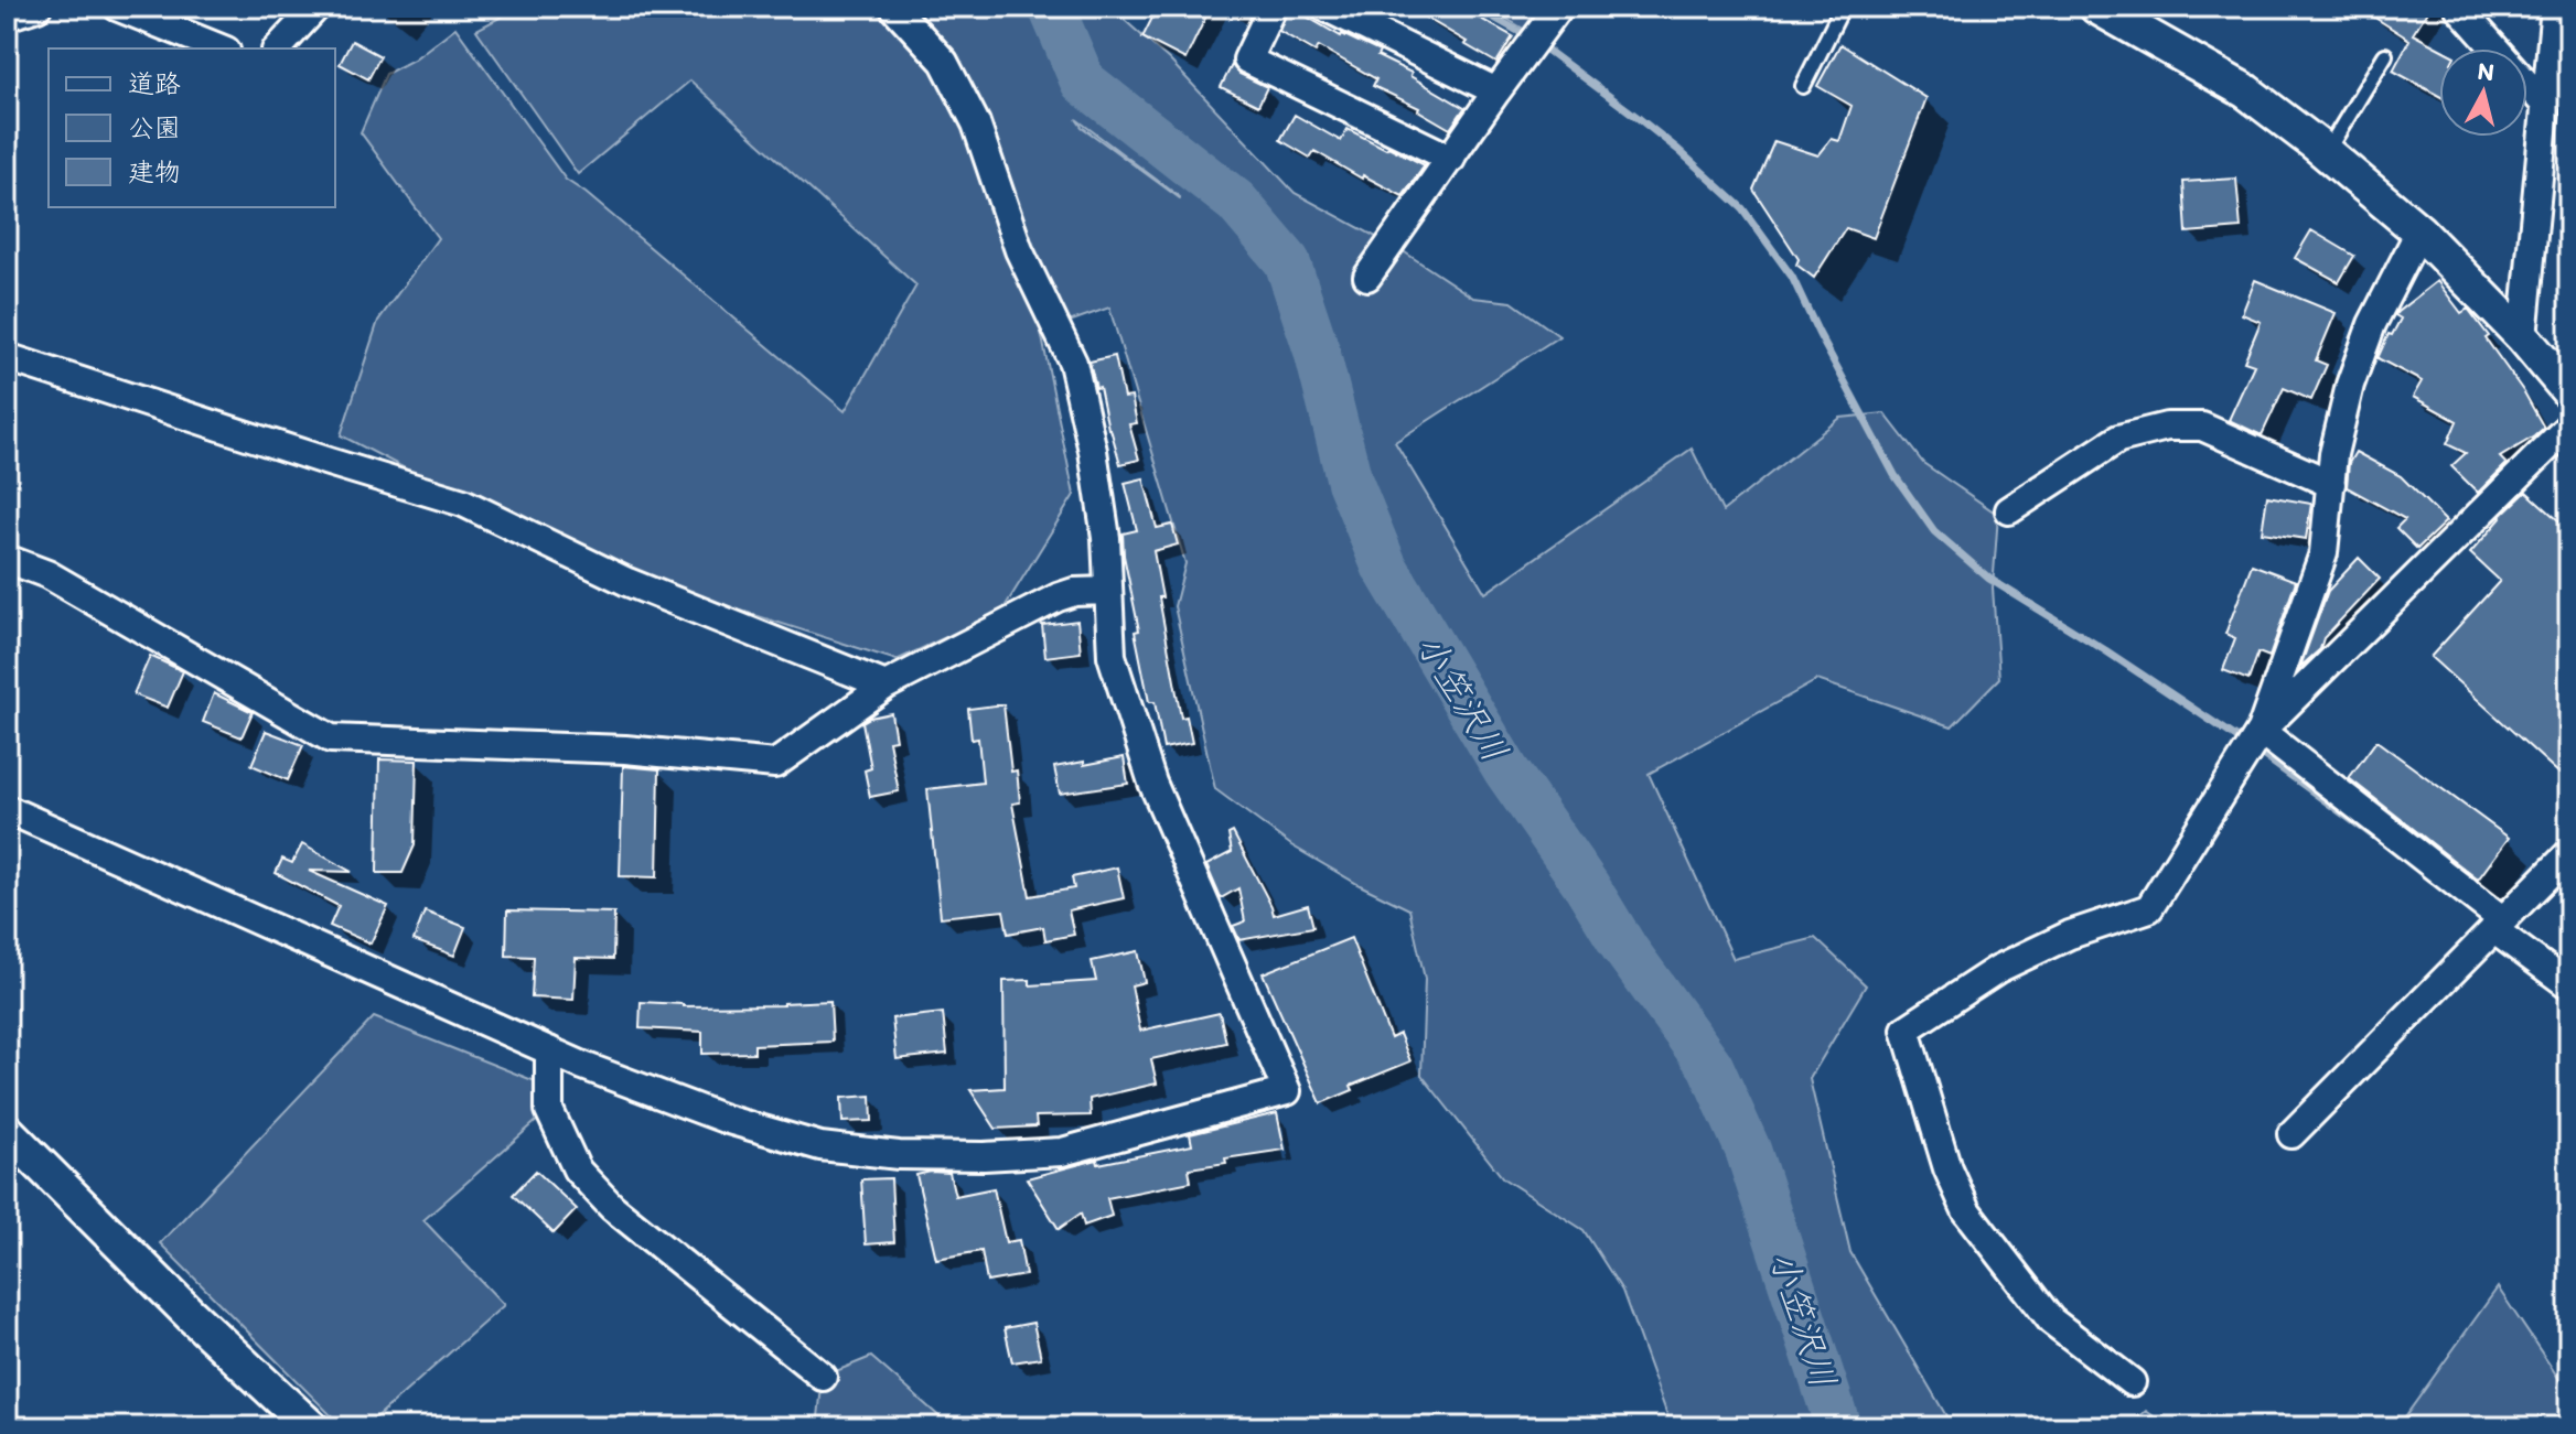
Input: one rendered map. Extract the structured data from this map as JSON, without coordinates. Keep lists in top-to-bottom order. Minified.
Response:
{"water":["小笠沢川"],"legend":["道路","公園","建物"],"north":"top"}
